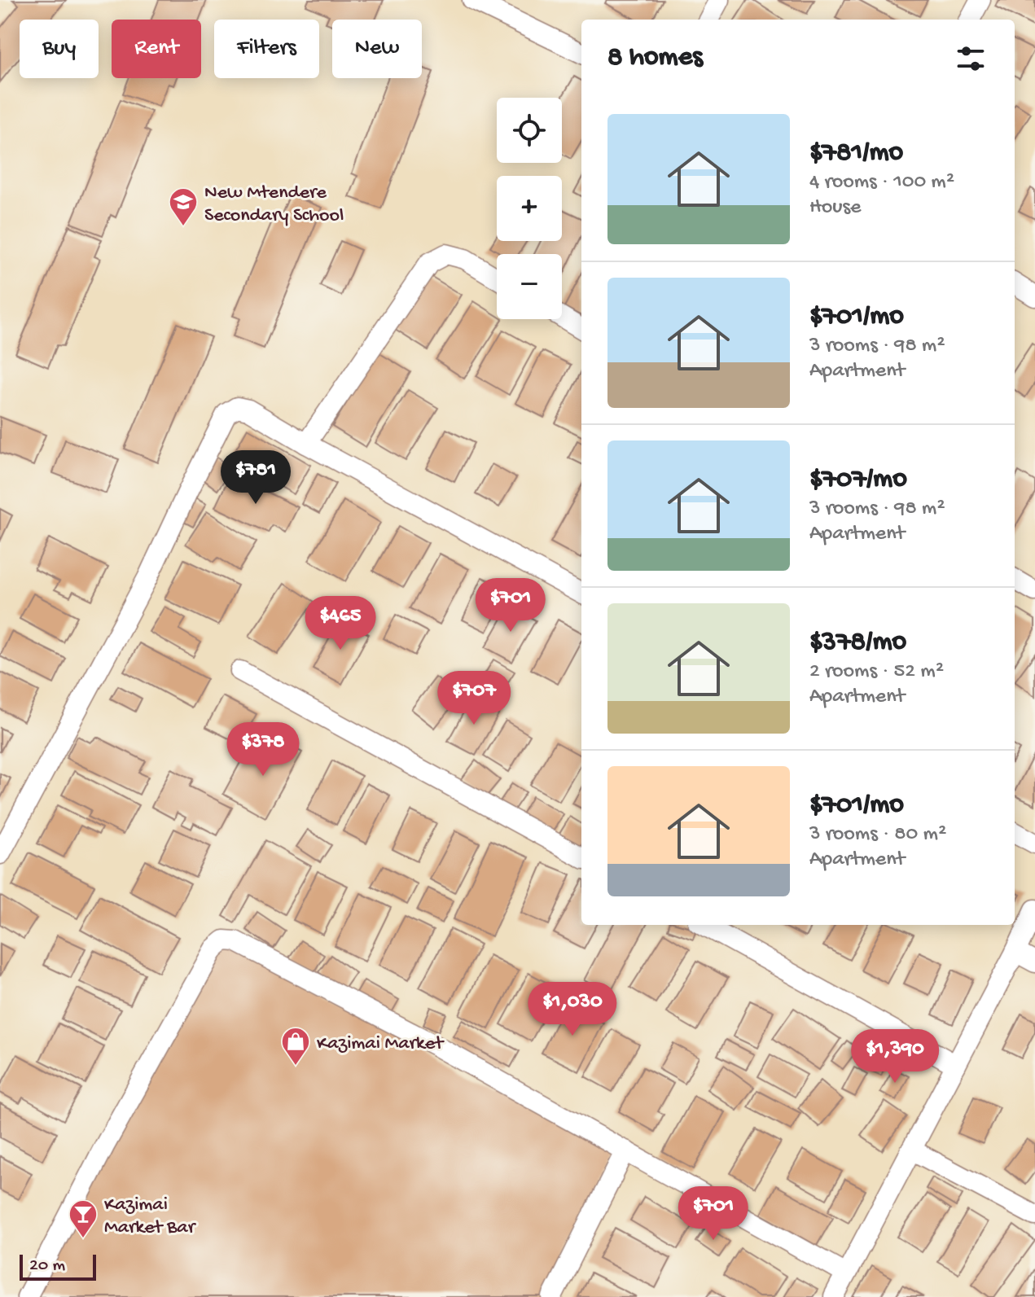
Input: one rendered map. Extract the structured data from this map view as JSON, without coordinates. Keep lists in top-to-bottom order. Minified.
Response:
{"places":{"school or university":["New Mtendere Secondary School"],"shop":["Kazimai Market"],"bar":["Kazimai Market Bar"]},"scale_bar":"20 m","page":{"chip":["Buy","Rent","Filters","New"],"heading":"8 homes","map_buttons":["+","−"],"list":[{"name":"$781/mo","note":"4 rooms · 100 m² · House"},{"name":"$701/mo","note":"3 rooms · 98 m² · Apartment"},{"name":"$707/mo","note":"3 rooms · 98 m² · Apartment"},{"name":"$378/mo","note":"2 rooms · 52 m² · Apartment"},{"name":"$701/mo","note":"3 rooms · 80 m² · Apartment"}],"price":["$781","$701","$465","$707","$378","$1,030","$1,390","$701"],"scale":"20 m"}}
